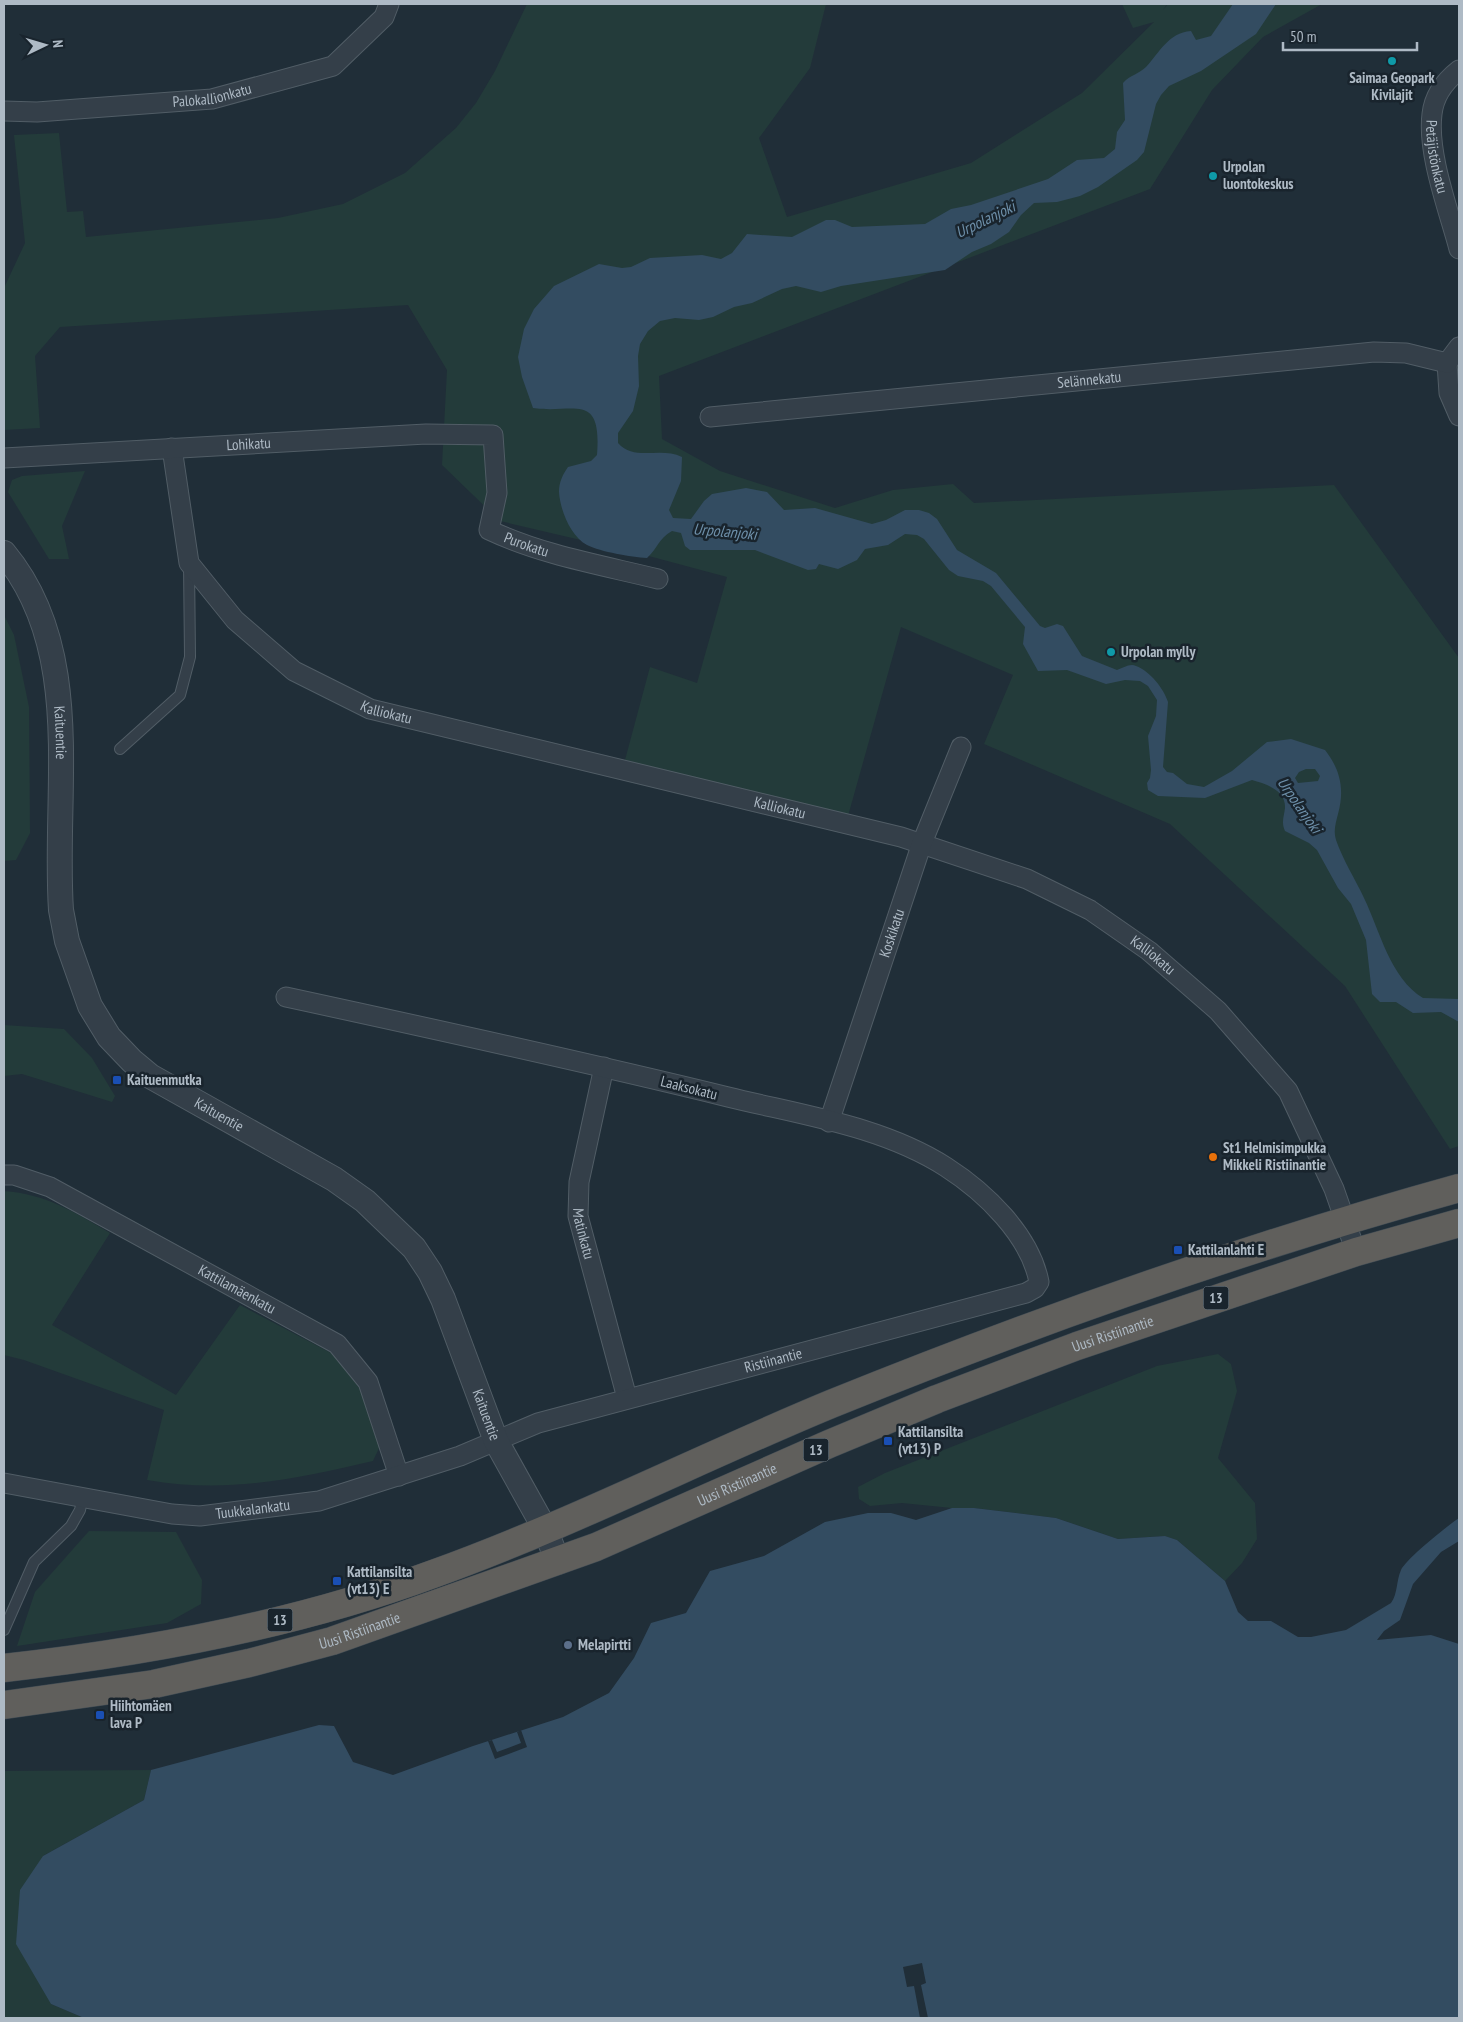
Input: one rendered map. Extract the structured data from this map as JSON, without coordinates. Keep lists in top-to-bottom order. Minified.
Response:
{"streets":{"highway":["13","Uusi Ristiinantie"],"street":["Palokallionkatu","Petäjistönkatu","Selännekatu","Lohikatu","Purokatu","Kalliokatu","Kaituentie","Koskikatu","Laaksokatu","Matinkatu","Kattilamäenkatu","Ristiinantie","Tuukkalankatu"]},"crossings":[["Lohikatu","Purokatu"],["Kalliokatu","Koskikatu"],["Kalliokatu","Uusi Ristiinantie"],["Kaituentie","Uusi Ristiinantie"],["Kaituentie","Ristiinantie"],["Kaituentie","Tuukkalankatu"],["Koskikatu","Laaksokatu"],["Laaksokatu","Matinkatu"],["Laaksokatu","Ristiinantie"],["Matinkatu","Ristiinantie"],["Kattilamäenkatu","Tuukkalankatu"],["Ristiinantie","Tuukkalankatu"]],"water":["Urpolanjoki"],"places":{"other":["Saimaa Geopark Kivilajit","Urpolan luontokeskus","Urpolan mylly","St1 Helmisimpukka Mikkeli Ristiinantie","Melapirtti"],"transit":["Kaituenmutka","Kattilanlahti E","Kattilansilta (vt13) P","Kattilansilta (vt13) E","Hiihtomäen lava P"]},"scale_bar":"50 m","north":"right"}
